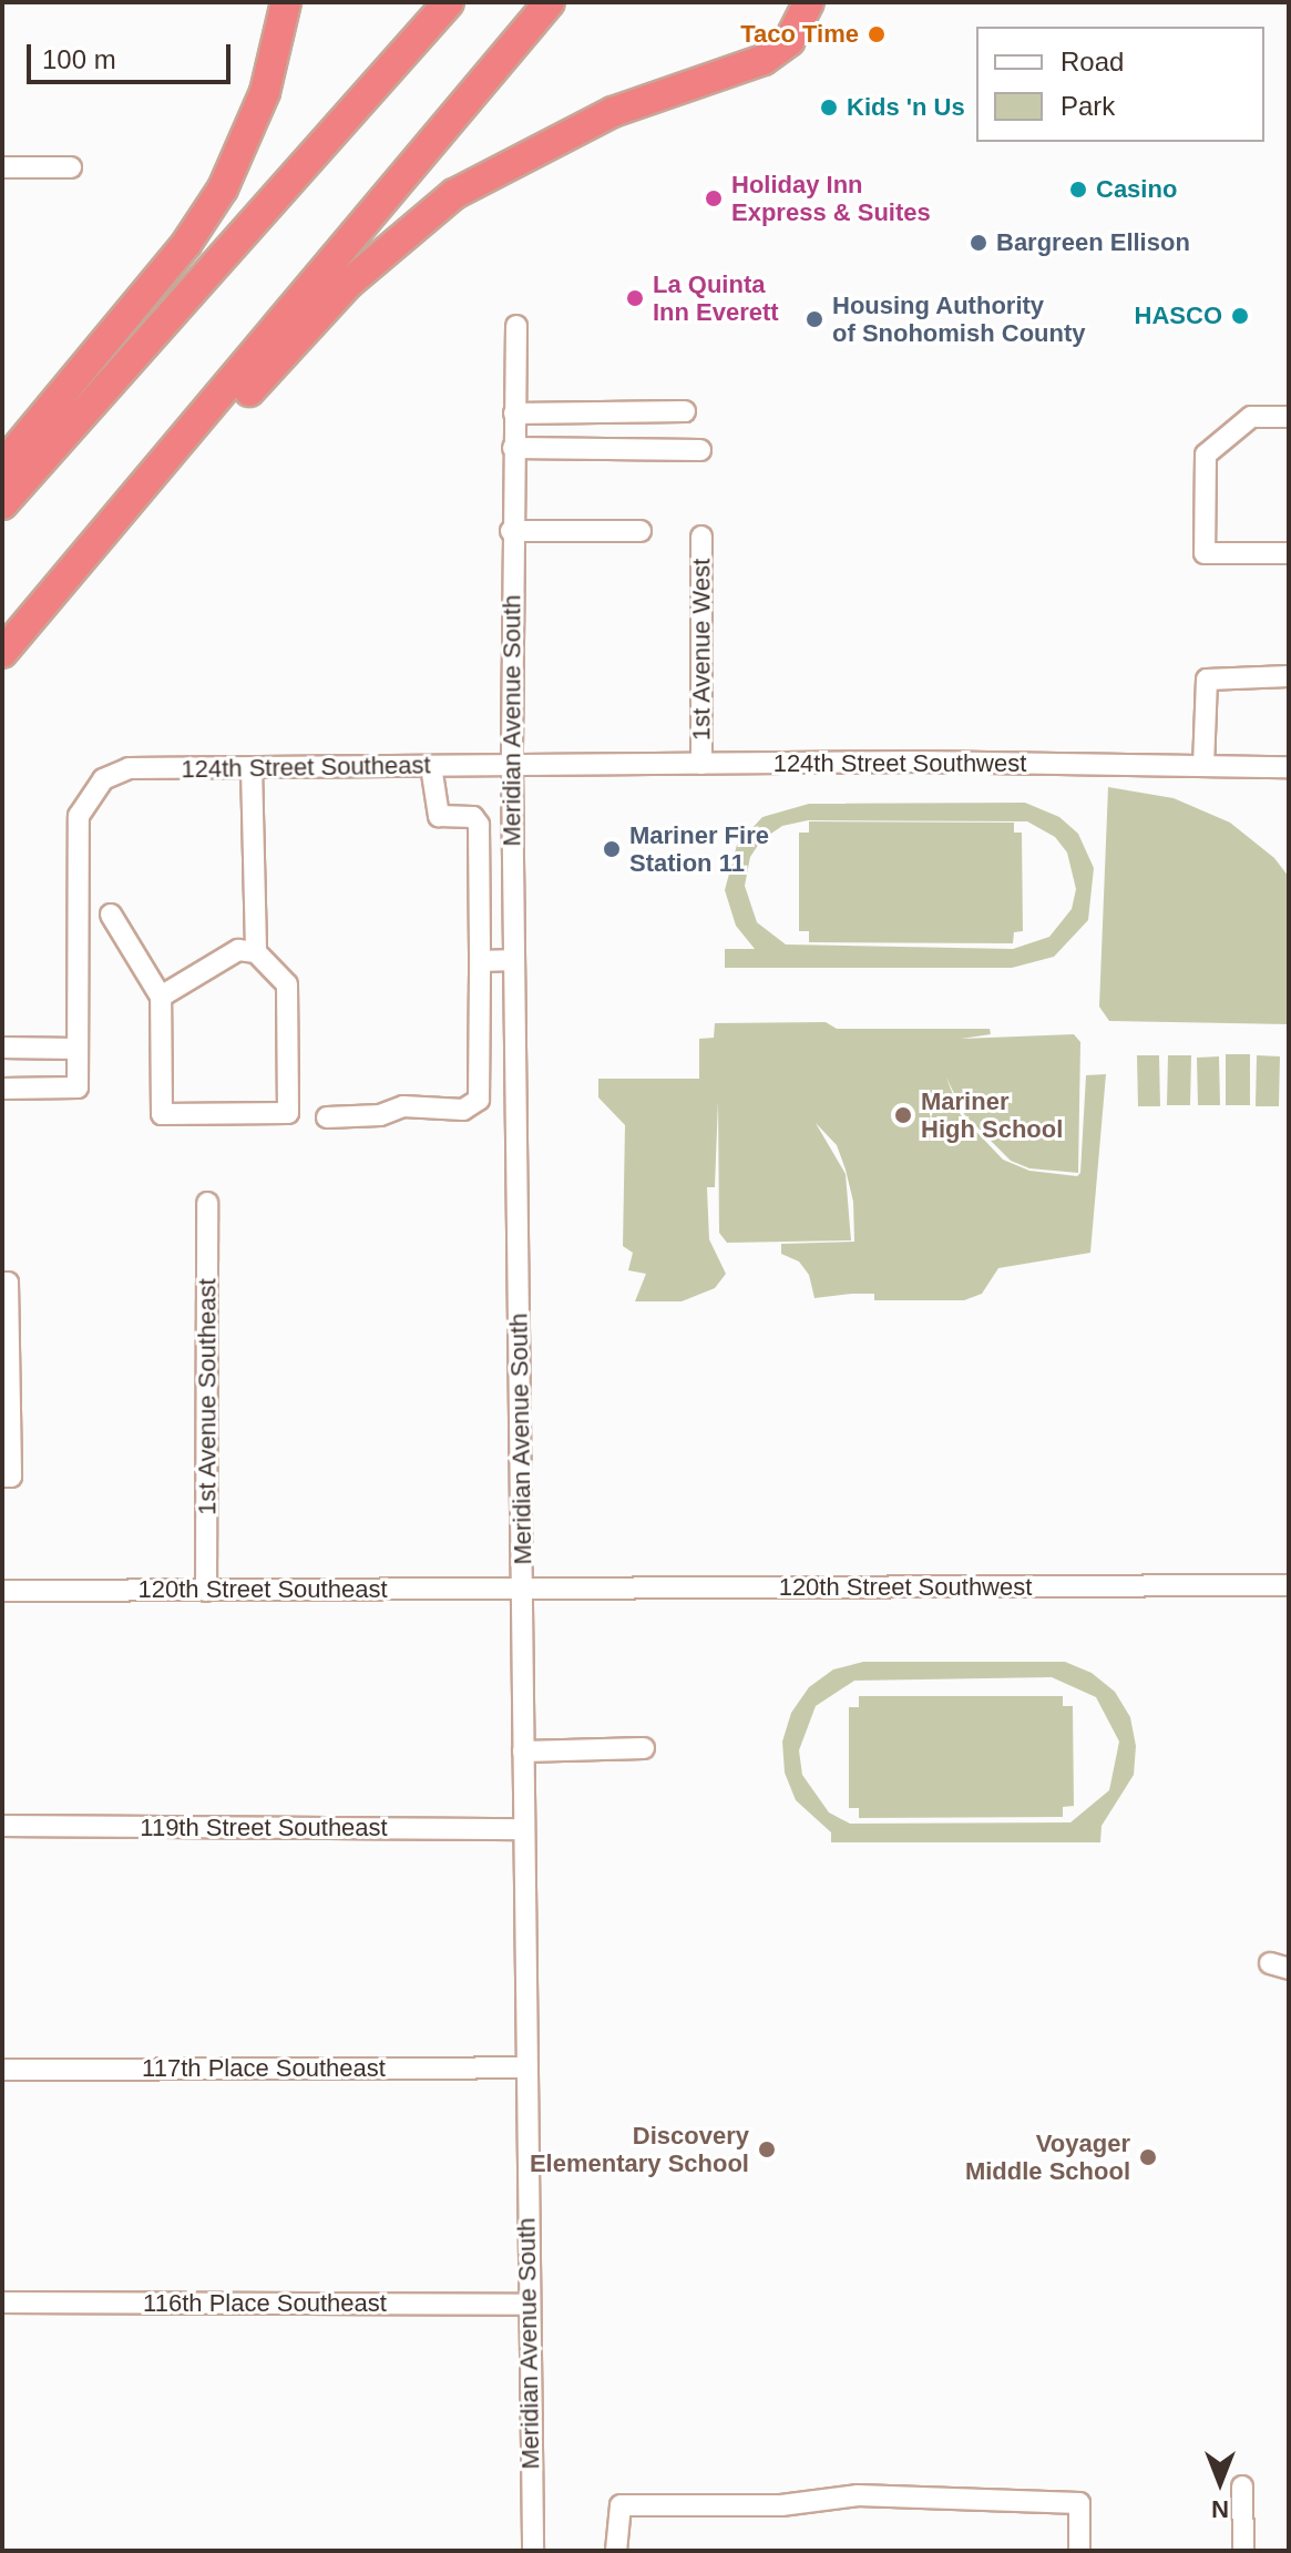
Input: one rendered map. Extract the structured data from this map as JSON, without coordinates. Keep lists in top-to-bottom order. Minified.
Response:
{"streets":{"street":["1st Avenue West","Meridian Avenue South","124th Street Southwest","124th Street Southeast","1st Avenue Southeast","120th Street Southwest","120th Street Southeast","119th Street Southeast","117th Place Southeast","116th Place Southeast"]},"crossings":[["1st Avenue West","124th Street Southwest"],["Meridian Avenue South","124th Street Southwest"],["Meridian Avenue South","124th Street Southeast"],["Meridian Avenue South","120th Street Southwest"],["Meridian Avenue South","120th Street Southeast"],["Meridian Avenue South","119th Street Southeast"],["Meridian Avenue South","117th Place Southeast"],["Meridian Avenue South","116th Place Southeast"],["124th Street Southwest","124th Street Southeast"],["1st Avenue Southeast","120th Street Southeast"],["120th Street Southwest","120th Street Southeast"]],"places":["Taco Time","Kids 'n Us","Casino","Holiday Inn Express & Suites","Bargreen Ellison","La Quinta Inn Everett","HASCO","Housing Authority of Snohomish County","Mariner Fire Station 11","Mariner High School","Discovery Elementary School","Voyager Middle School"],"legend":["Road","Park"],"scale_bar":"100 m","north":"bottom"}
